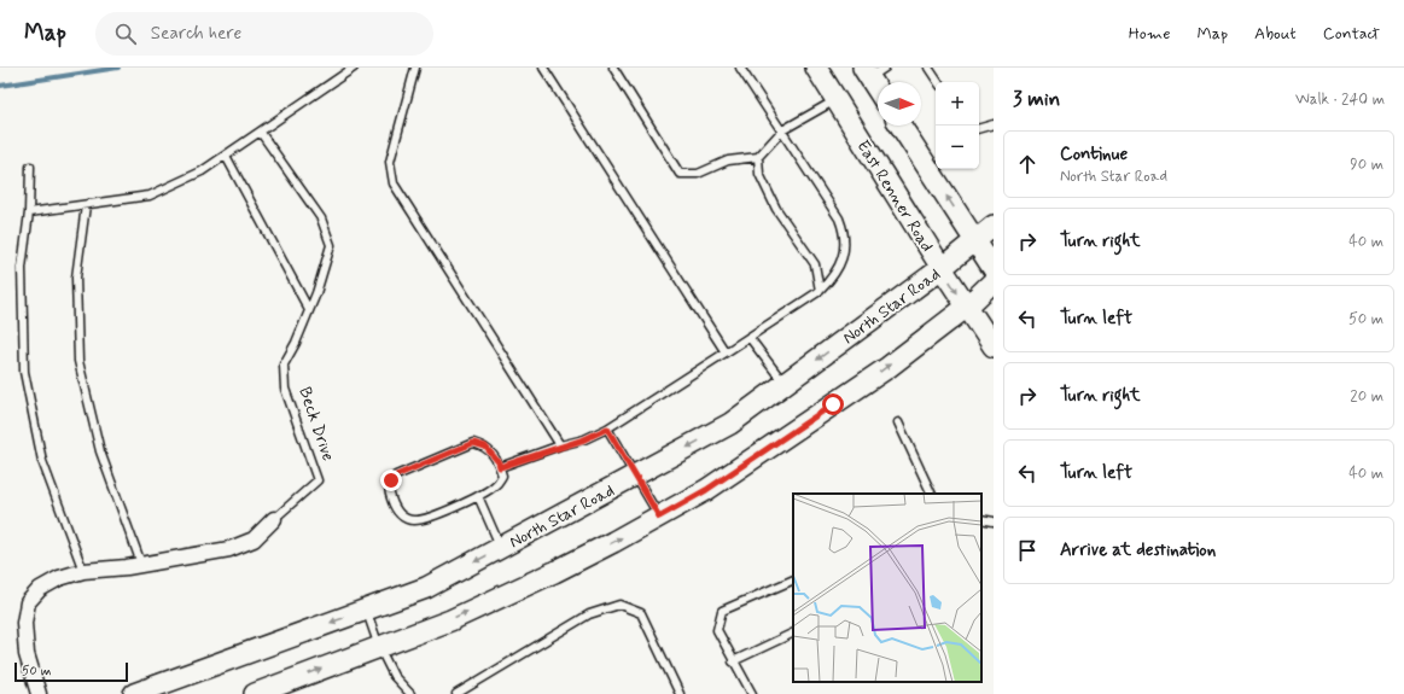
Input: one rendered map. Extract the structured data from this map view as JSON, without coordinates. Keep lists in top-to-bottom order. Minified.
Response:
{"streets":{"main road":["East Renner Road","North Star Road"],"street":["Beck Drive"]},"crossings":[["East Renner Road","North Star Road"]],"scale_bar":"50 m","north":"right","page":{"header":"Map","search":"Search here","nav":["Home","Map","About","Contact"],"heading":["3 min","Walk · 240 m"],"map_buttons":["+","−"],"list":[["Continue","North Star Road","90 m"],["Turn right","40 m"],["Turn left","50 m"],["Turn right","20 m"],["Turn left","40 m"],"Arrive at destination"],"scale":"50 m"}}
